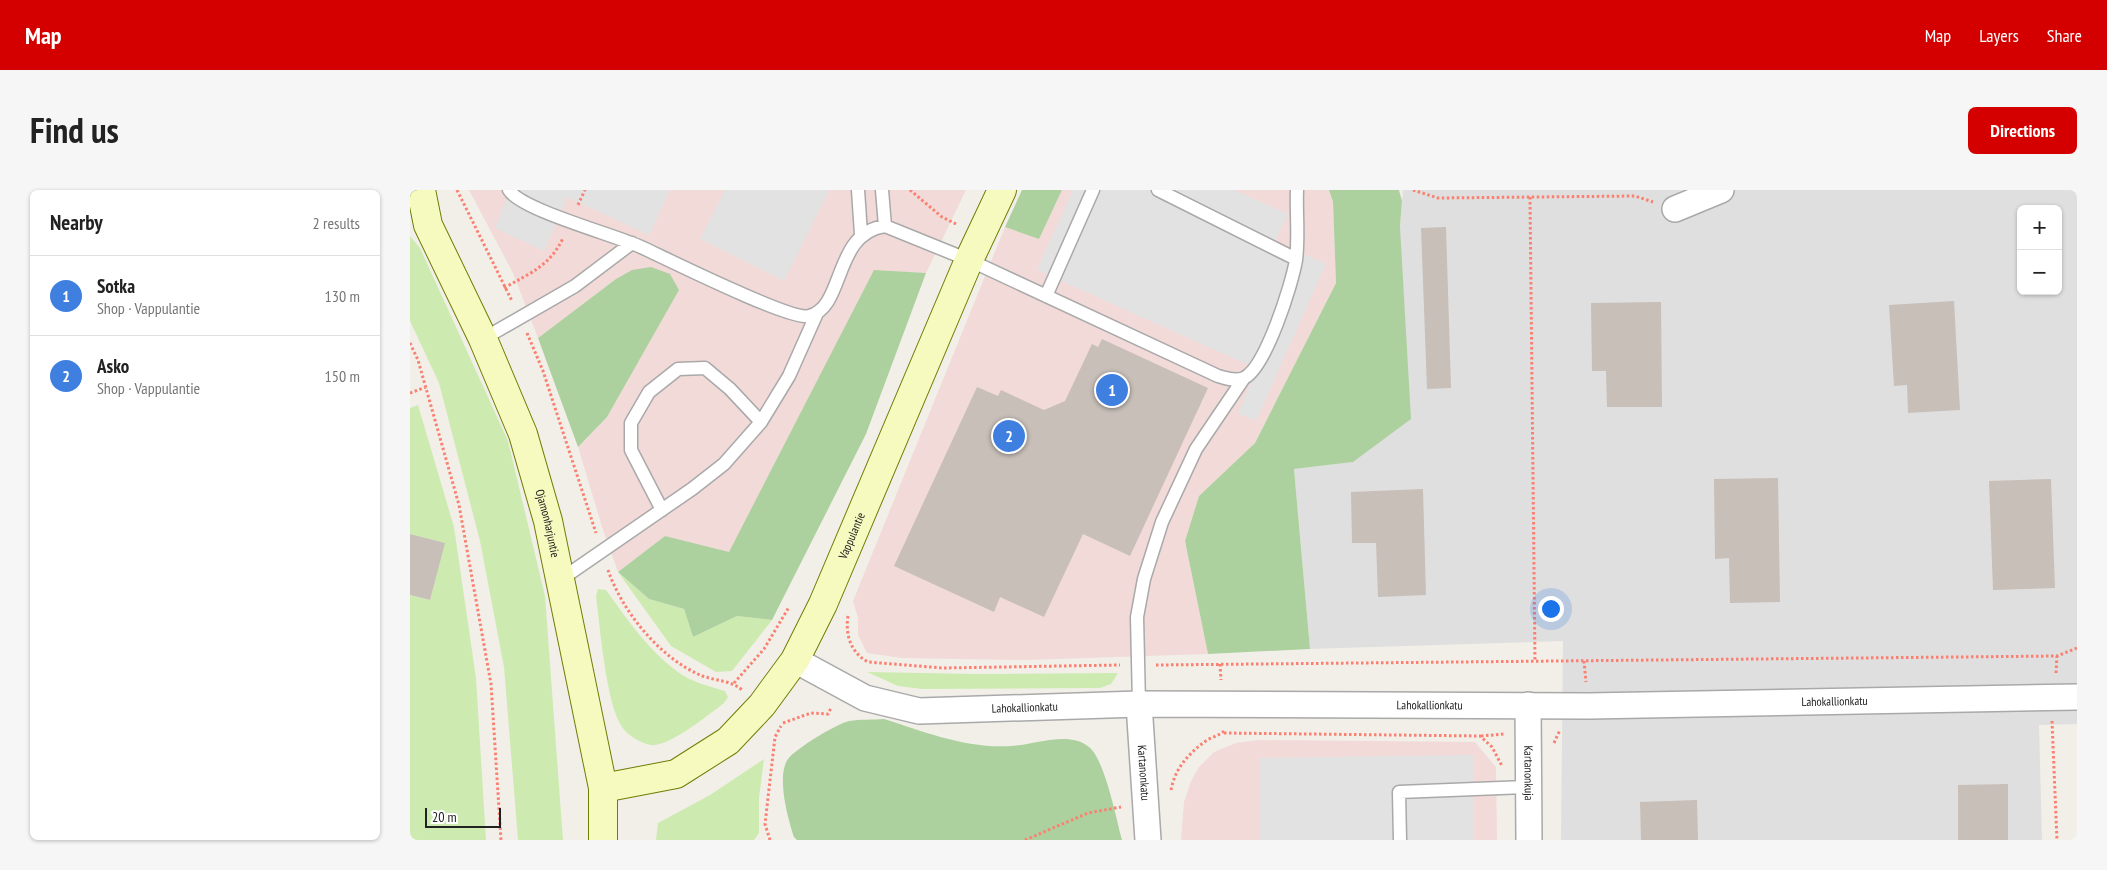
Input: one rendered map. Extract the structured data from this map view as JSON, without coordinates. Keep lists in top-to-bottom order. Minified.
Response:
{"streets":{"street":["Ojamonharjuntie","Vappulantie","Lahokallionkatu","Kartanonkatu","Kartanonkuja"]},"crossings":[["Ojamonharjuntie","Vappulantie"],["Vappulantie","Lahokallionkatu"],["Lahokallionkatu","Kartanonkatu"],["Lahokallionkatu","Kartanonkuja"]],"scale_bar":"20 m","page":{"header":"Map","nav":["Map","Layers","Share"],"title":"Find us","buttons":"Directions","heading":["Nearby","2 results"],"map_buttons":["+","−"],"list":[{"mark":"1","name":"Sotka","note":"Shop · Vappulantie","value":"130 m"},{"mark":"2","name":"Asko","note":"Shop · Vappulantie","value":"150 m"}],"pins":["1","2"],"scale":"20 m"}}
